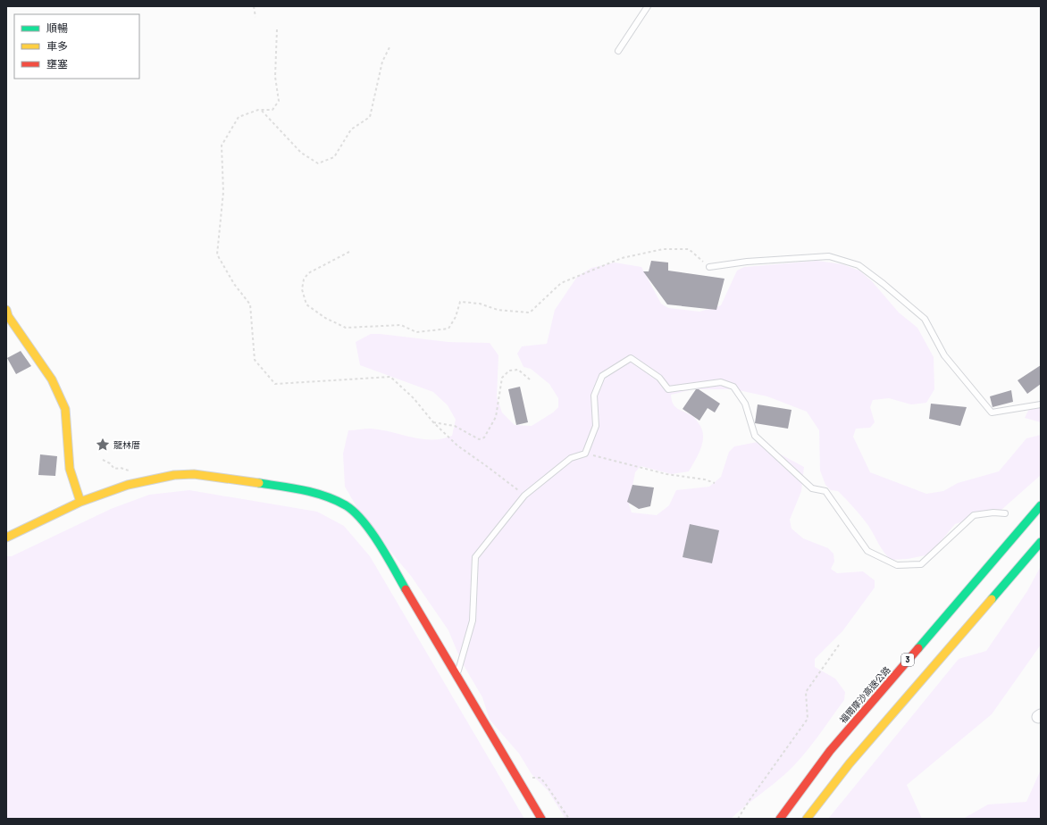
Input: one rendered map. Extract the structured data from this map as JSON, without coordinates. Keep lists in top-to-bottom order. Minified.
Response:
{"streets":{"main road":["3","福爾摩沙高速公路"]},"places":{"place":["龍林厝"]},"legend":["順暢","車多","壅塞"]}
